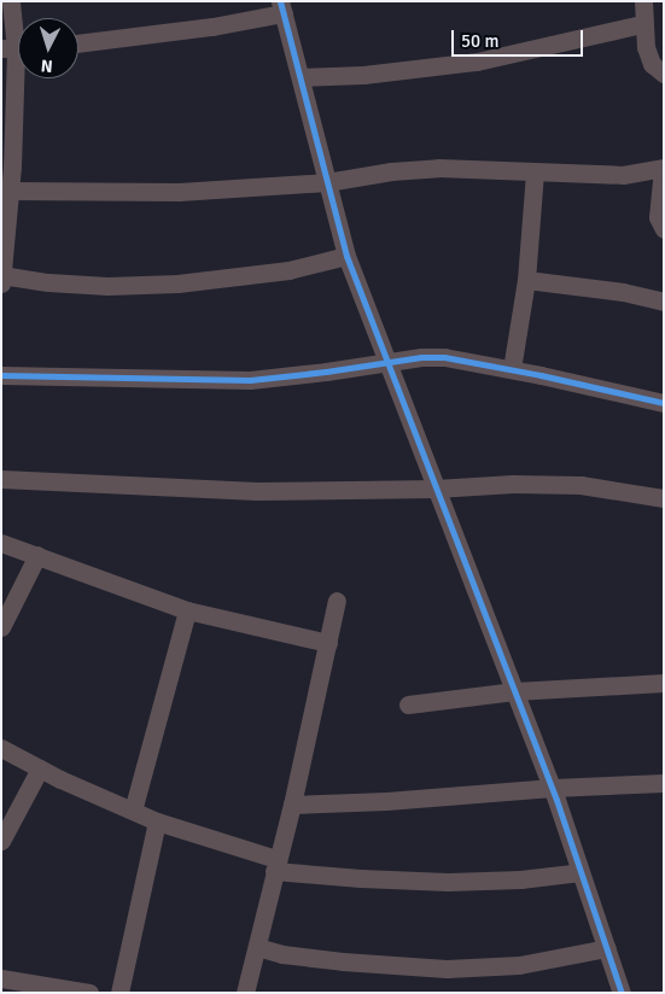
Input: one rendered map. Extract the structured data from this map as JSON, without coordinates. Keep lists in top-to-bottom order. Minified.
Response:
{"scale_bar":"50 m","north":"bottom"}
